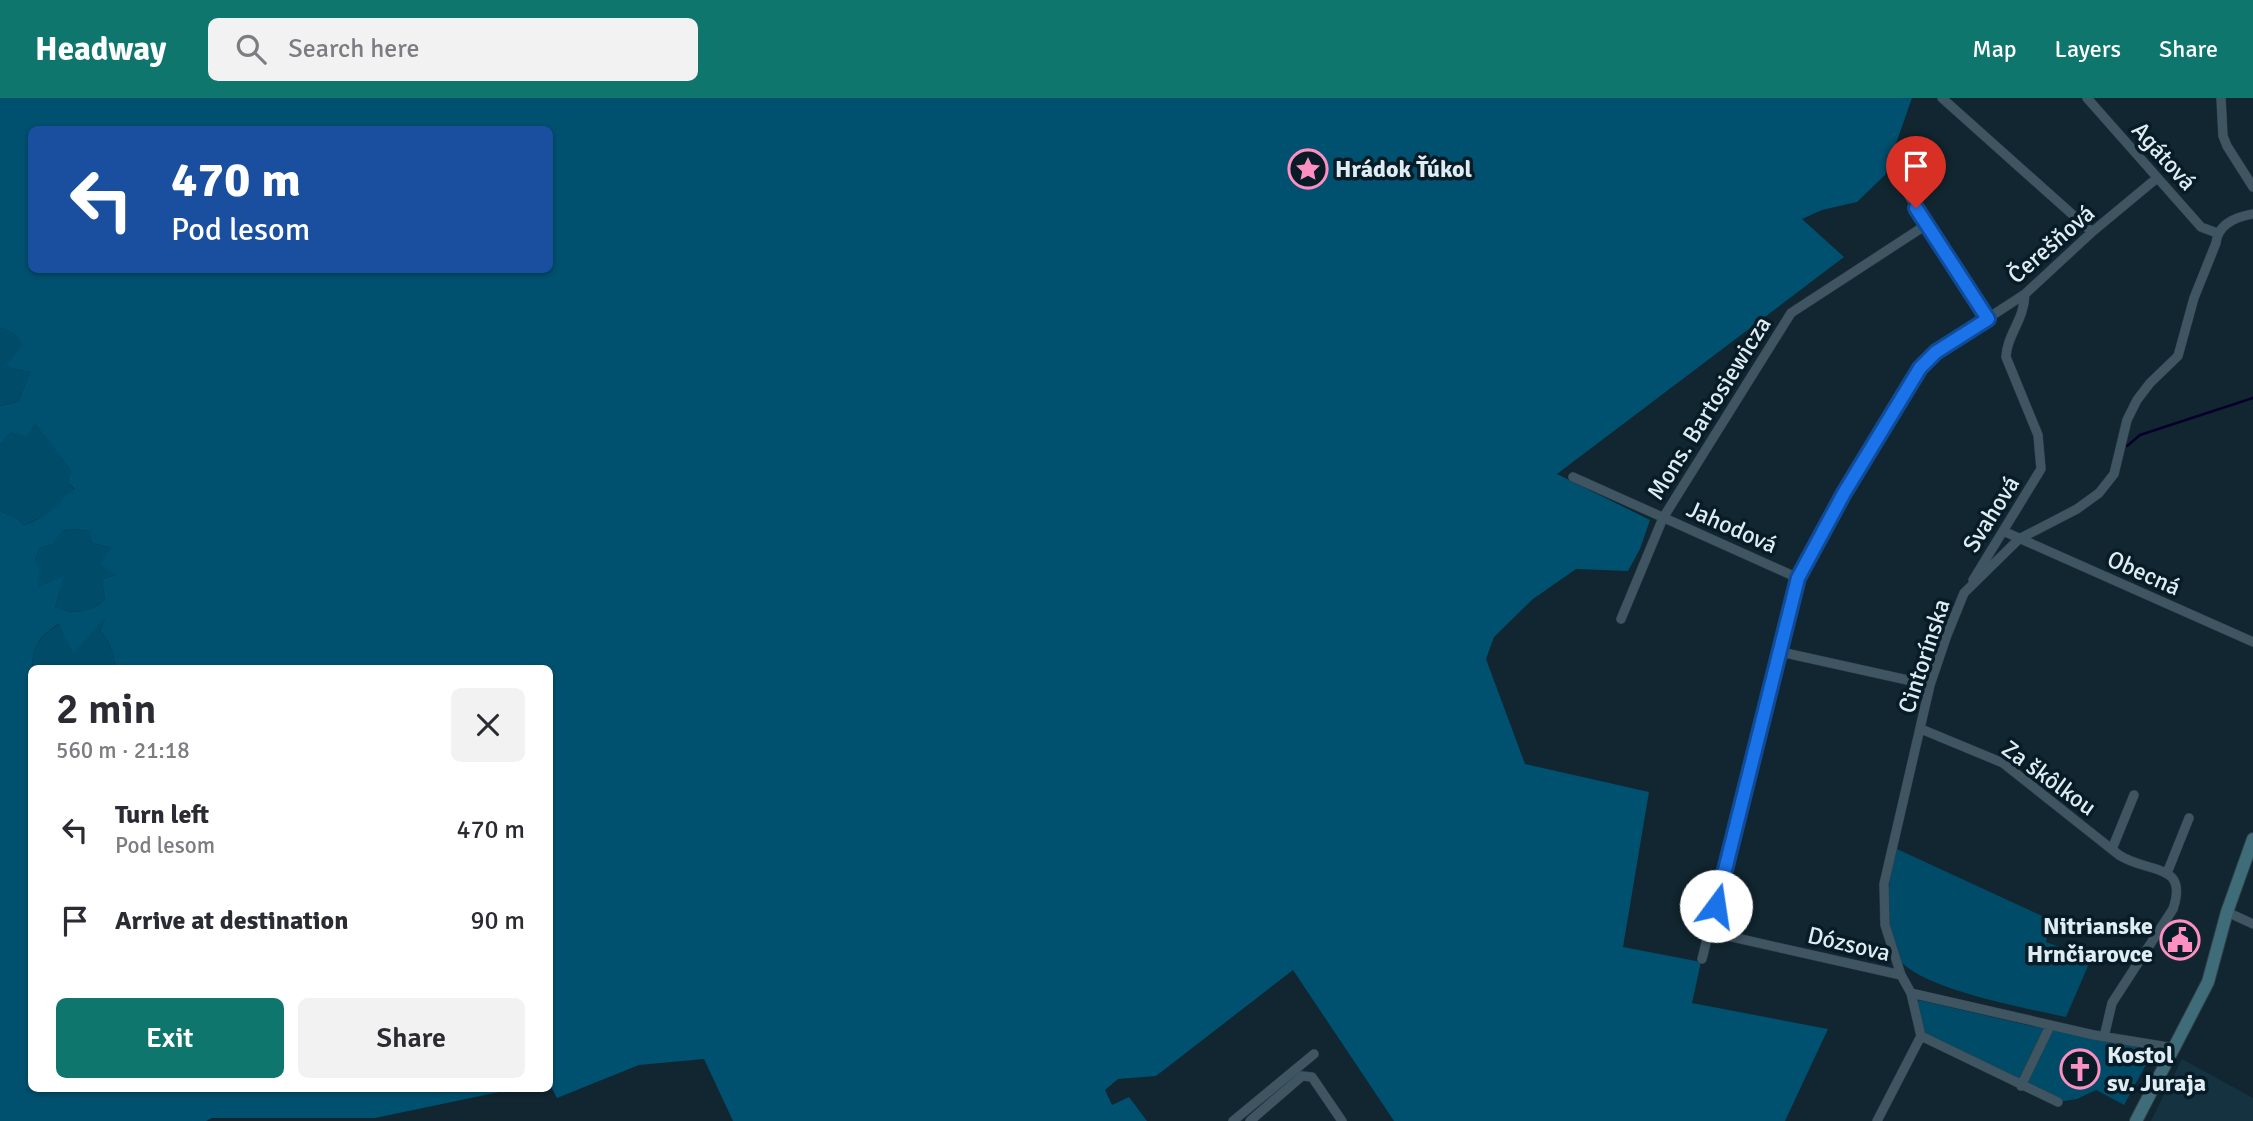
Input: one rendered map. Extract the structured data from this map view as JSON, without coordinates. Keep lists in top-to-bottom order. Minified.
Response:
{"streets":{"street":["Agátová","Čerešňová","Mons. Bartosiewicza","Svahová","Jahodová","Obecná","Cintorínska","Za škôlkou","Dózsova"]},"crossings":[["Agátová","Čerešňová"],["Agátová","Cintorínska"],["Čerešňová","Svahová"],["Čerešňová","Jahodová"],["Čerešňová","Dózsova"],["Mons. Bartosiewicza","Jahodová"],["Svahová","Obecná"],["Svahová","Cintorínska"],["Obecná","Cintorínska"],["Cintorínska","Za škôlkou"],["Cintorínska","Dózsova"]],"places":{"place":["Hrádok Ťúkol"],"public building":["Nitrianske Hrnčiarovce"],"church":["Kostol sv. Juraja"]},"page":{"header":"Headway","search":"Search here","nav":["Map","Layers","Share"],"turn":["470 m","Pod lesom"],"heading":["2 min","560 m · 21:18"],"list":[{"name":"Turn left","note":"Pod lesom","value":"470 m"},{"name":"Arrive at destination","value":"90 m"}],"buttons":["Exit","Share"]}}
